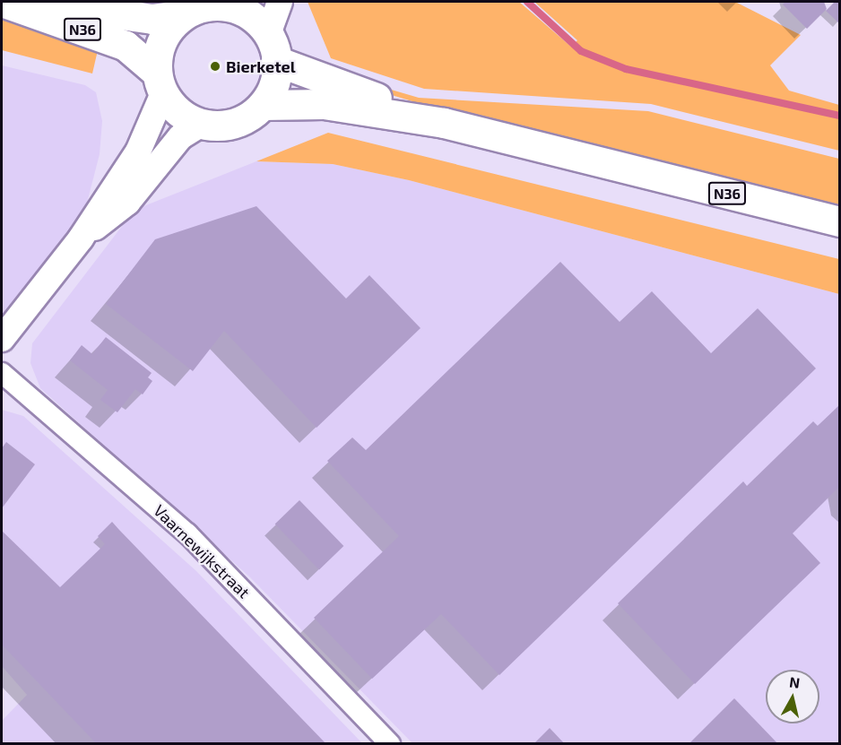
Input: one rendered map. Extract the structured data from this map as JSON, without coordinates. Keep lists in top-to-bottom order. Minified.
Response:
{"streets":{"main road":["N36"],"street":["Vaarnewijkstraat"]},"places":["Bierketel"],"north":"top"}
